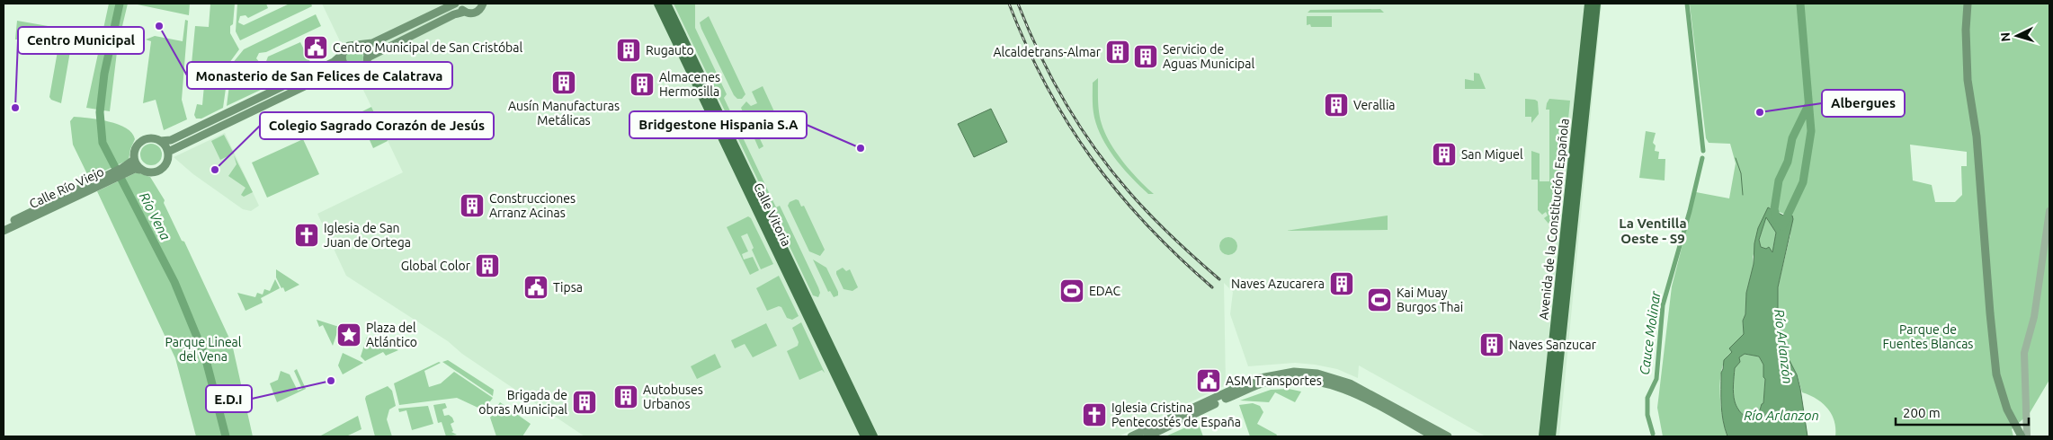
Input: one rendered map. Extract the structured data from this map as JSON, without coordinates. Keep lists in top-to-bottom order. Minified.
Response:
{"streets":{"highway":["Calle Vitoria","Avenida de la Constitución Española"],"main road":["Calle Río Viejo"]},"districts":["La Ventilla Oeste - S9"],"water":["Río Vena","Cauce Molinar","Río Arlanzón","Río Arlanzon"],"parks":["Parque de Fuentes Blancas","Parque Lineal del Vena"],"places":{"other":["Monasterio de San Felices de Calatrava","Centro Municipal","Albergues","Bridgestone Hispania S.A","Colegio Sagrado Corazón de Jesús","E.D.I"],"public building":["Centro Municipal de San Cristóbal","Tipsa","ASM Transportes"],"building":["Rugauto","Alcaldetrans-Almar","Servicio de Aguas Municipal","Ausín Manufacturas Metálicas","Almacenes Hermosilla","Verallia","San Miguel","Construcciones Arranz Acinas","Global Color","Naves Azucarera","Naves Sanzucar","Autobuses Urbanos","Brigada de obras Municipal"],"church":["Iglesia de San Juan de Ortega","Iglesia Cristina Pentecostés de España"],"sports":["EDAC","Kai Muay Burgos Thai"],"place":["Plaza del Atlántico"]},"scale_bar":"200 m","north":"left"}
